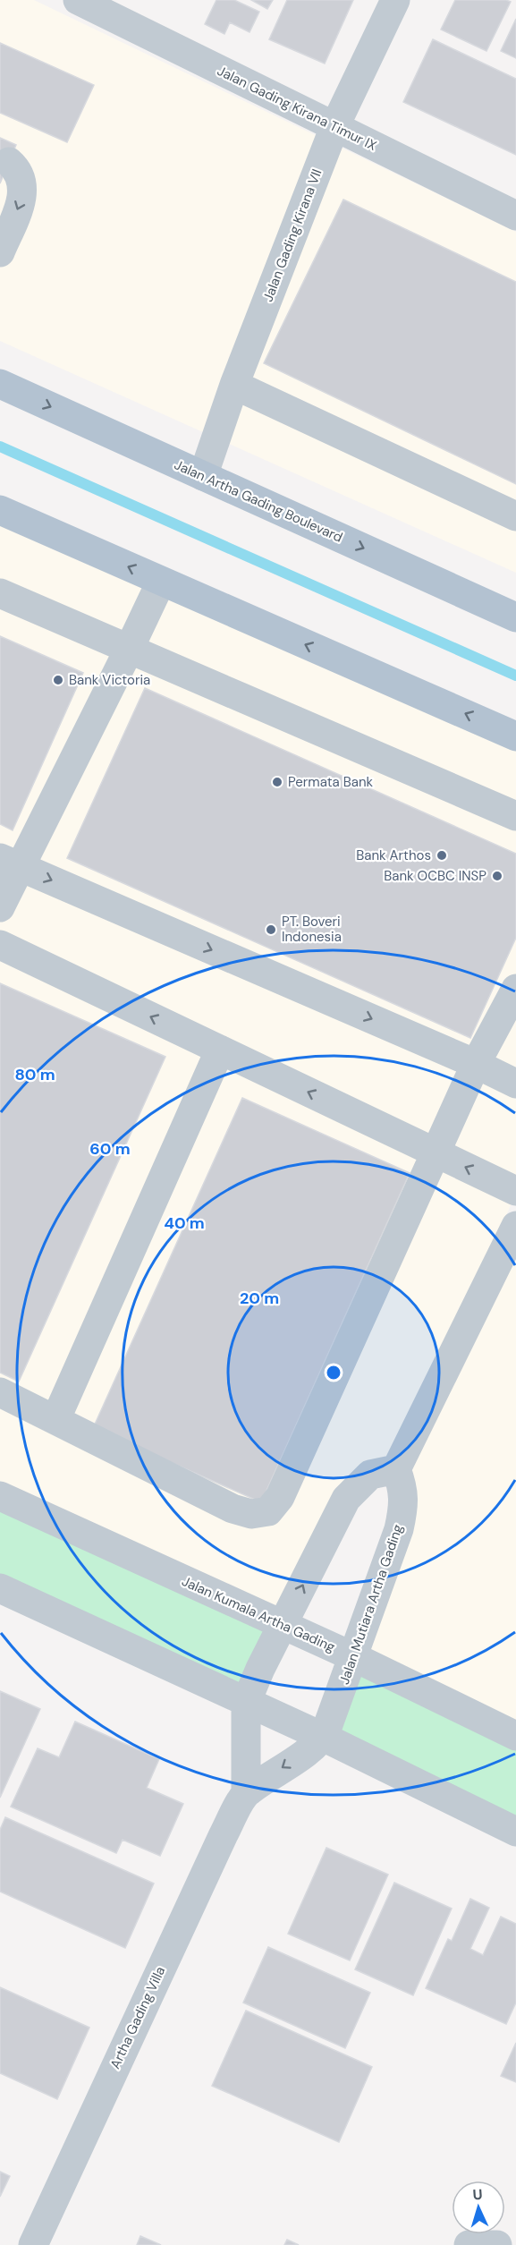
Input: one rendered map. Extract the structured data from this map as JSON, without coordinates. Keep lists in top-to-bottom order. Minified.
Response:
{"streets":{"main road":["Jalan Artha Gading Boulevard"],"street":["Jalan Gading Kirana Timur IX","Jalan Gading Kirana VII","Jalan Mutiara Artha Gading","Jalan Kumala Artha Gading","Artha Gading Villa"]},"crossings":[["Jalan Gading Kirana Timur IX","Jalan Gading Kirana VII"],["Jalan Gading Kirana VII","Jalan Artha Gading Boulevard"],["Jalan Mutiara Artha Gading","Jalan Kumala Artha Gading"],["Jalan Mutiara Artha Gading","Artha Gading Villa"]],"places":["Bank Victoria","Permata Bank","Bank Arthos","Bank OCBC INSP","PT. Boveri Indonesia"],"north":"top","rings":["80 m","60 m","40 m","20 m"]}
